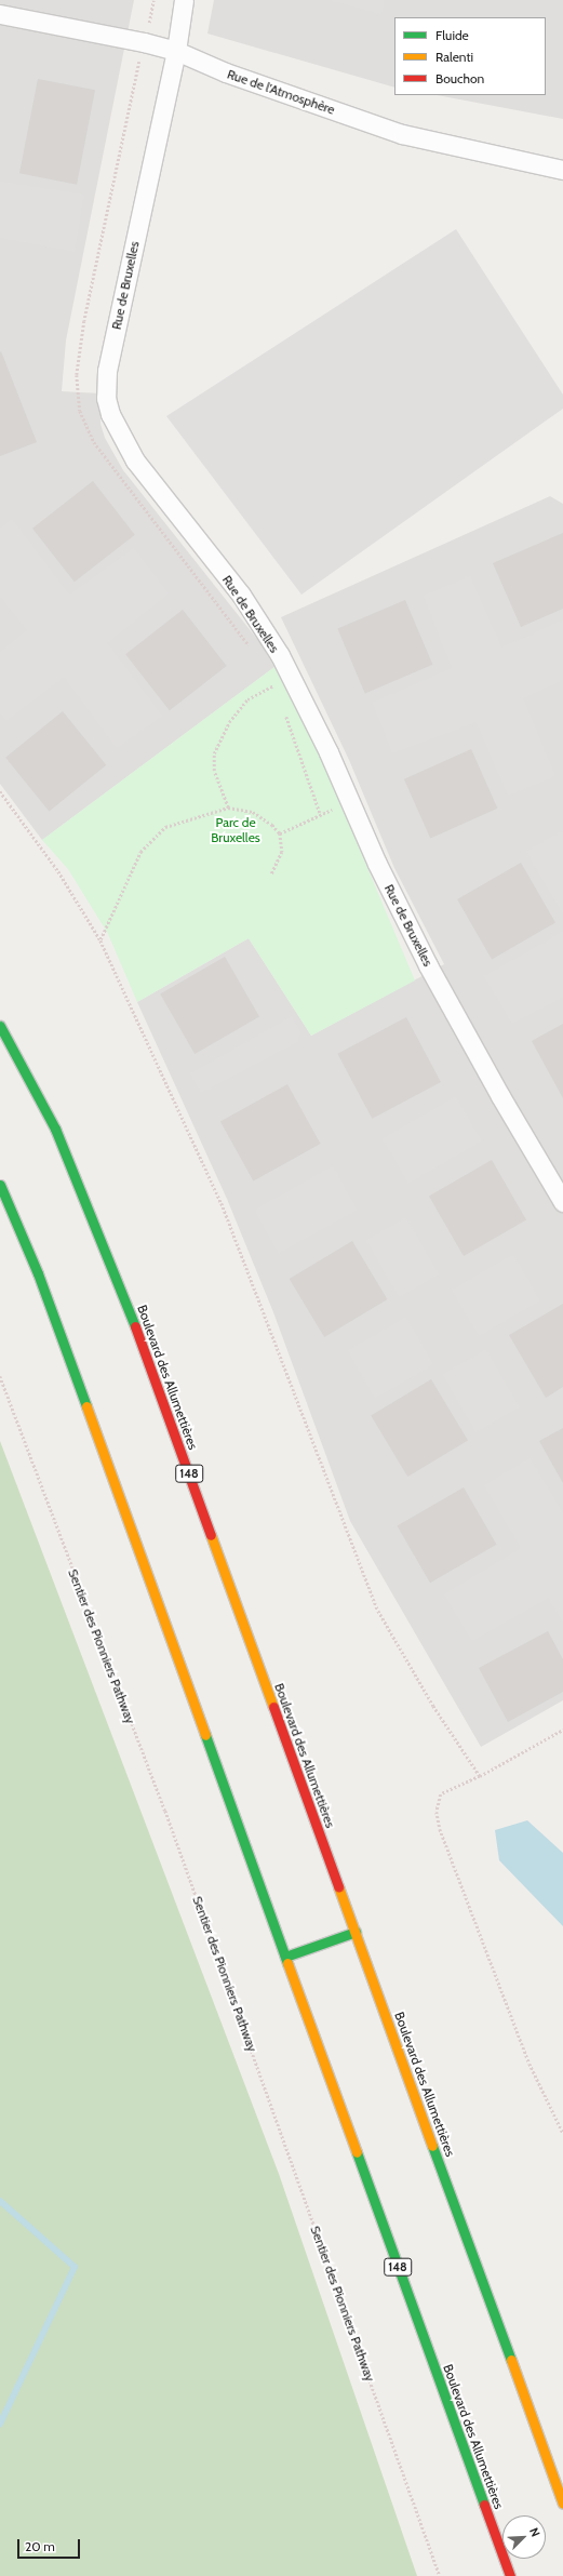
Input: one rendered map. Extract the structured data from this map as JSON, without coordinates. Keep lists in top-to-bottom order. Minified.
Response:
{"streets":{"highway":["Boulevard des Allumettières","148"],"street":["Rue de l'Atmosphère","Rue de Bruxelles"],"path":["Sentier des Pionniers Pathway"]},"crossings":[["Rue de l'Atmosphère","Rue de Bruxelles"]],"parks":["Parc de Bruxelles"],"legend":["Fluide","Ralenti","Bouchon"],"scale_bar":"20 m","north":"top right"}
